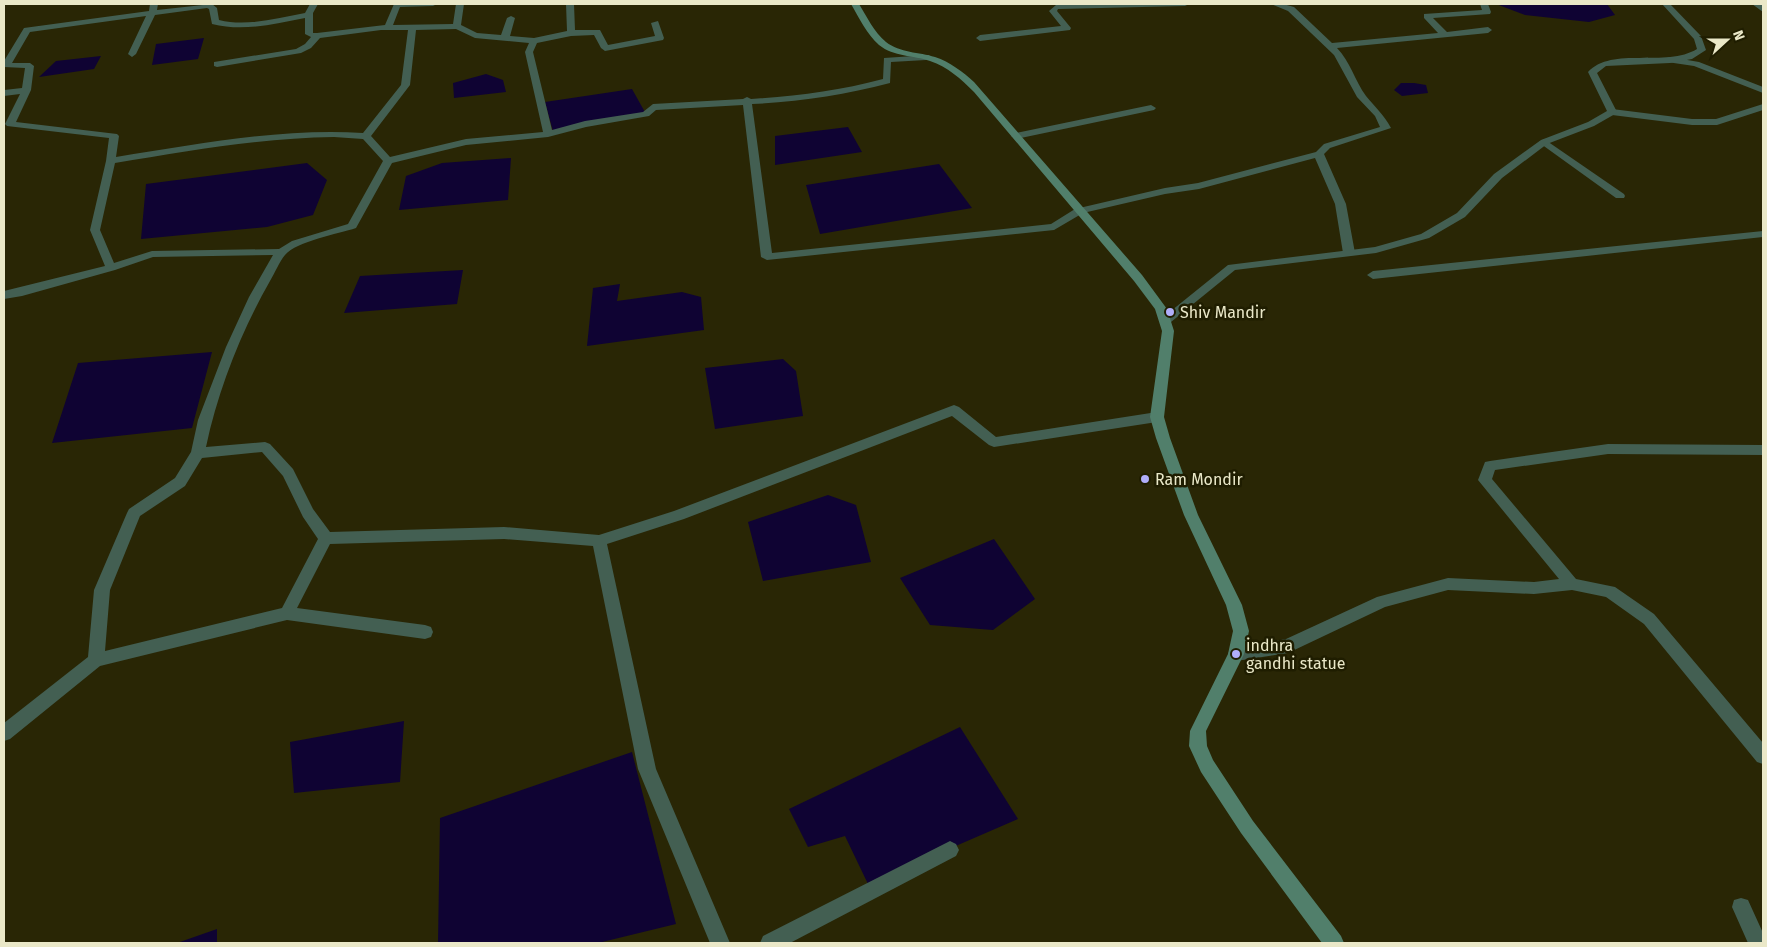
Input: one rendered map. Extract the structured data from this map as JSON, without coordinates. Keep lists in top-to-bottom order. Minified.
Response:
{"places":["Shiv Mandir","Ram Mondir","indhra gandhi statue"],"north":"right"}
